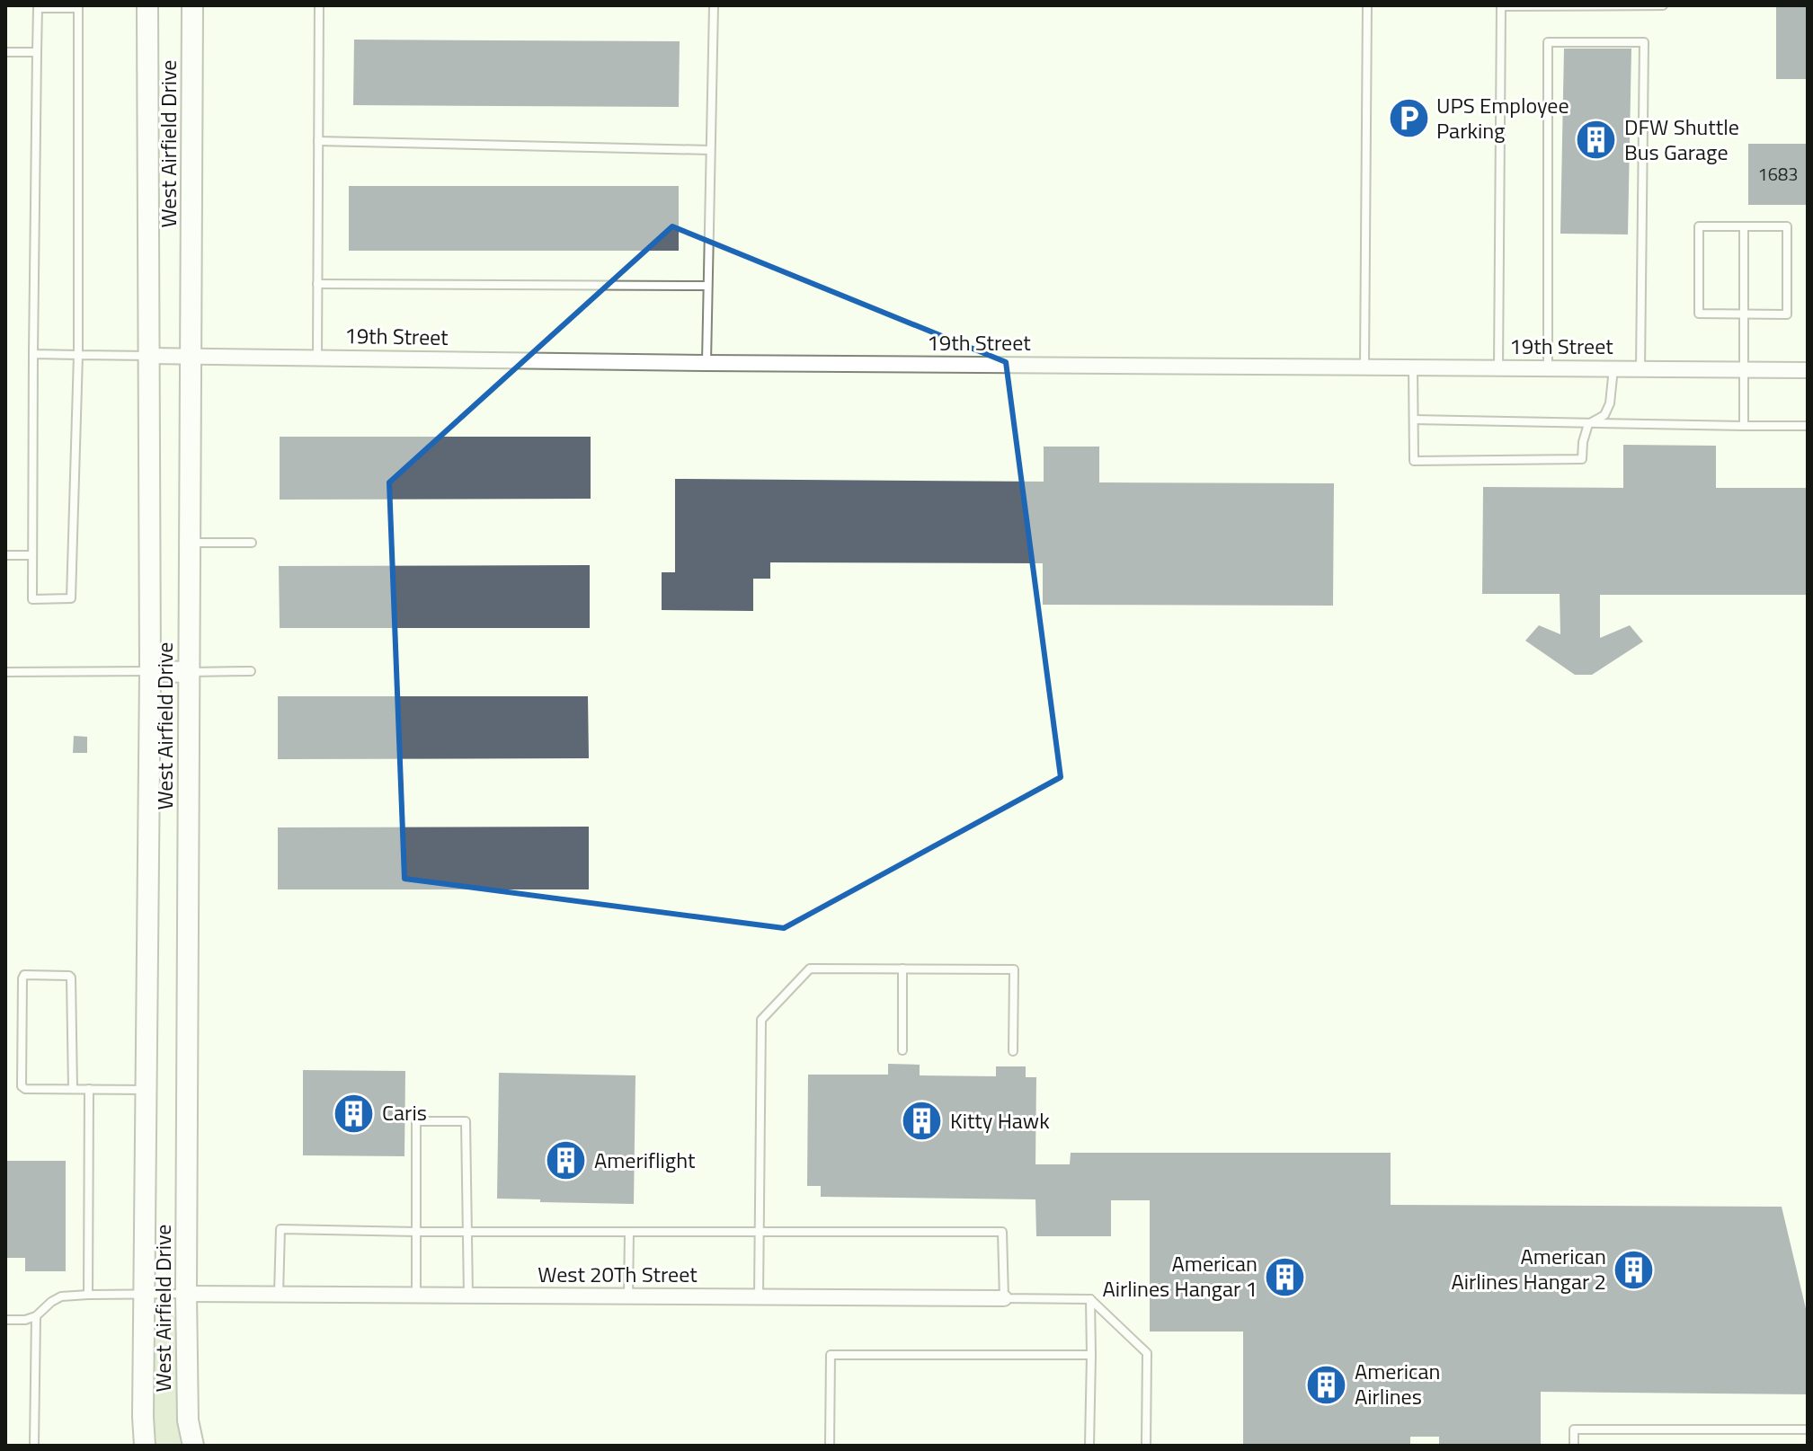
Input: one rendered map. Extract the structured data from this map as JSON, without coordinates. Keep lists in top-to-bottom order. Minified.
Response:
{"streets":{"street":["West Airfield Drive","19th Street","West 20Th Street"]},"crossings":[["West Airfield Drive","19th Street"],["West Airfield Drive","West 20Th Street"]],"places":{"parking":["UPS Employee Parking"],"building":["DFW Shuttle Bus Garage","Caris","Kitty Hawk","Ameriflight","American Airlines Hangar 2","American Airlines Hangar 1","American Airlines"]},"house_numbers":["1683"]}
